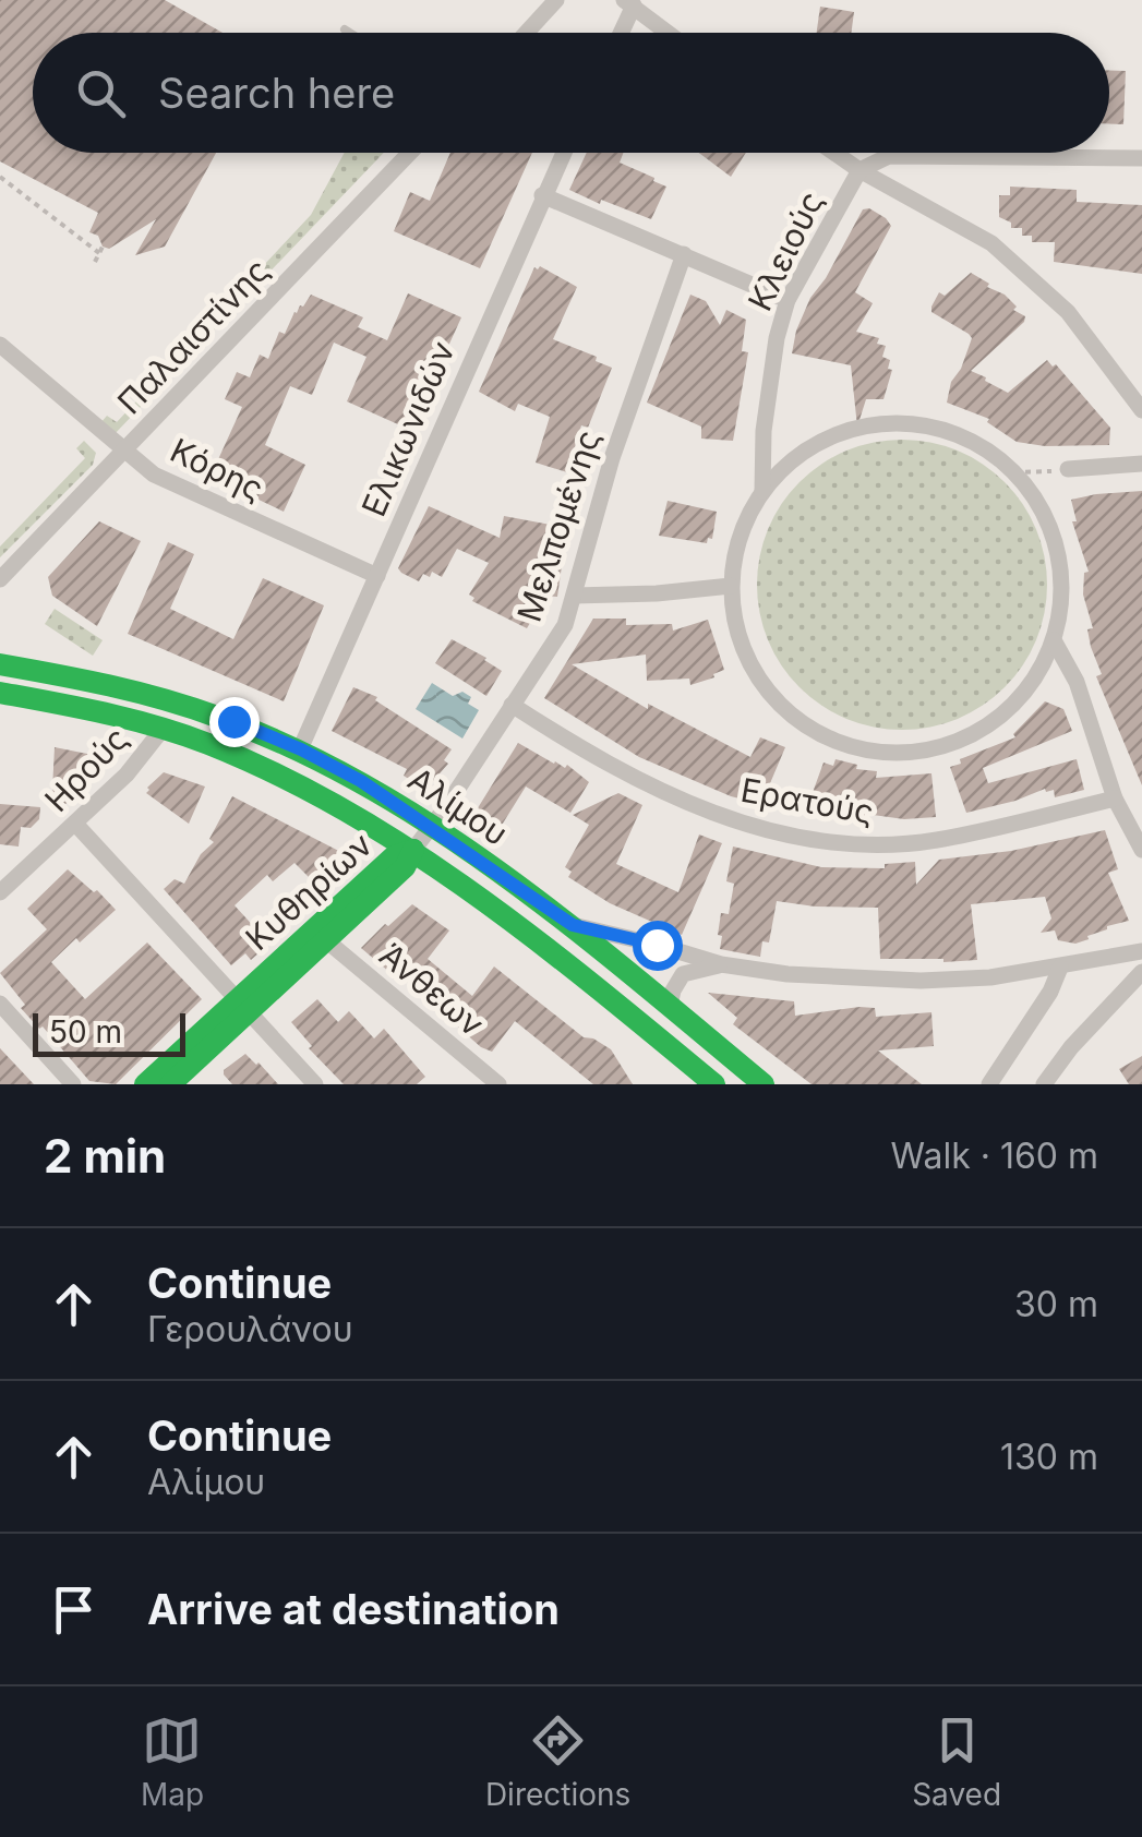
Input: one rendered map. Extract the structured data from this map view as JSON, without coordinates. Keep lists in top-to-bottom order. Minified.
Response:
{"streets":{"main road":["Αλίμου","Κυθηρίων"],"street":["Κλειούς","Παλαιστίνης","Ελικωνιδών","Κόρης","Μελπομένης","Ηρούς","Ερατούς","Άνθεων"]},"crossings":[["Παλαιστίνης","Κόρης"],["Ελικωνιδών","Κόρης"],["Ελικωνιδών","Αλίμου"],["Μελπομένης","Ερατούς"],["Μελπομένης","Αλίμου"],["Μελπομένης","Κυθηρίων"],["Ηρούς","Αλίμου"],["Αλίμου","Κυθηρίων"],["Κυθηρίων","Άνθεων"]],"scale_bar":"50 m","page":{"search":"Search here","scale":"50 m","heading":["2 min","Walk · 160 m"],"list":[["Continue","Γερουλάνου","30 m"],["Continue","Αλίμου","130 m"],"Arrive at destination"],"nav":["Map","Directions","Saved"]}}
